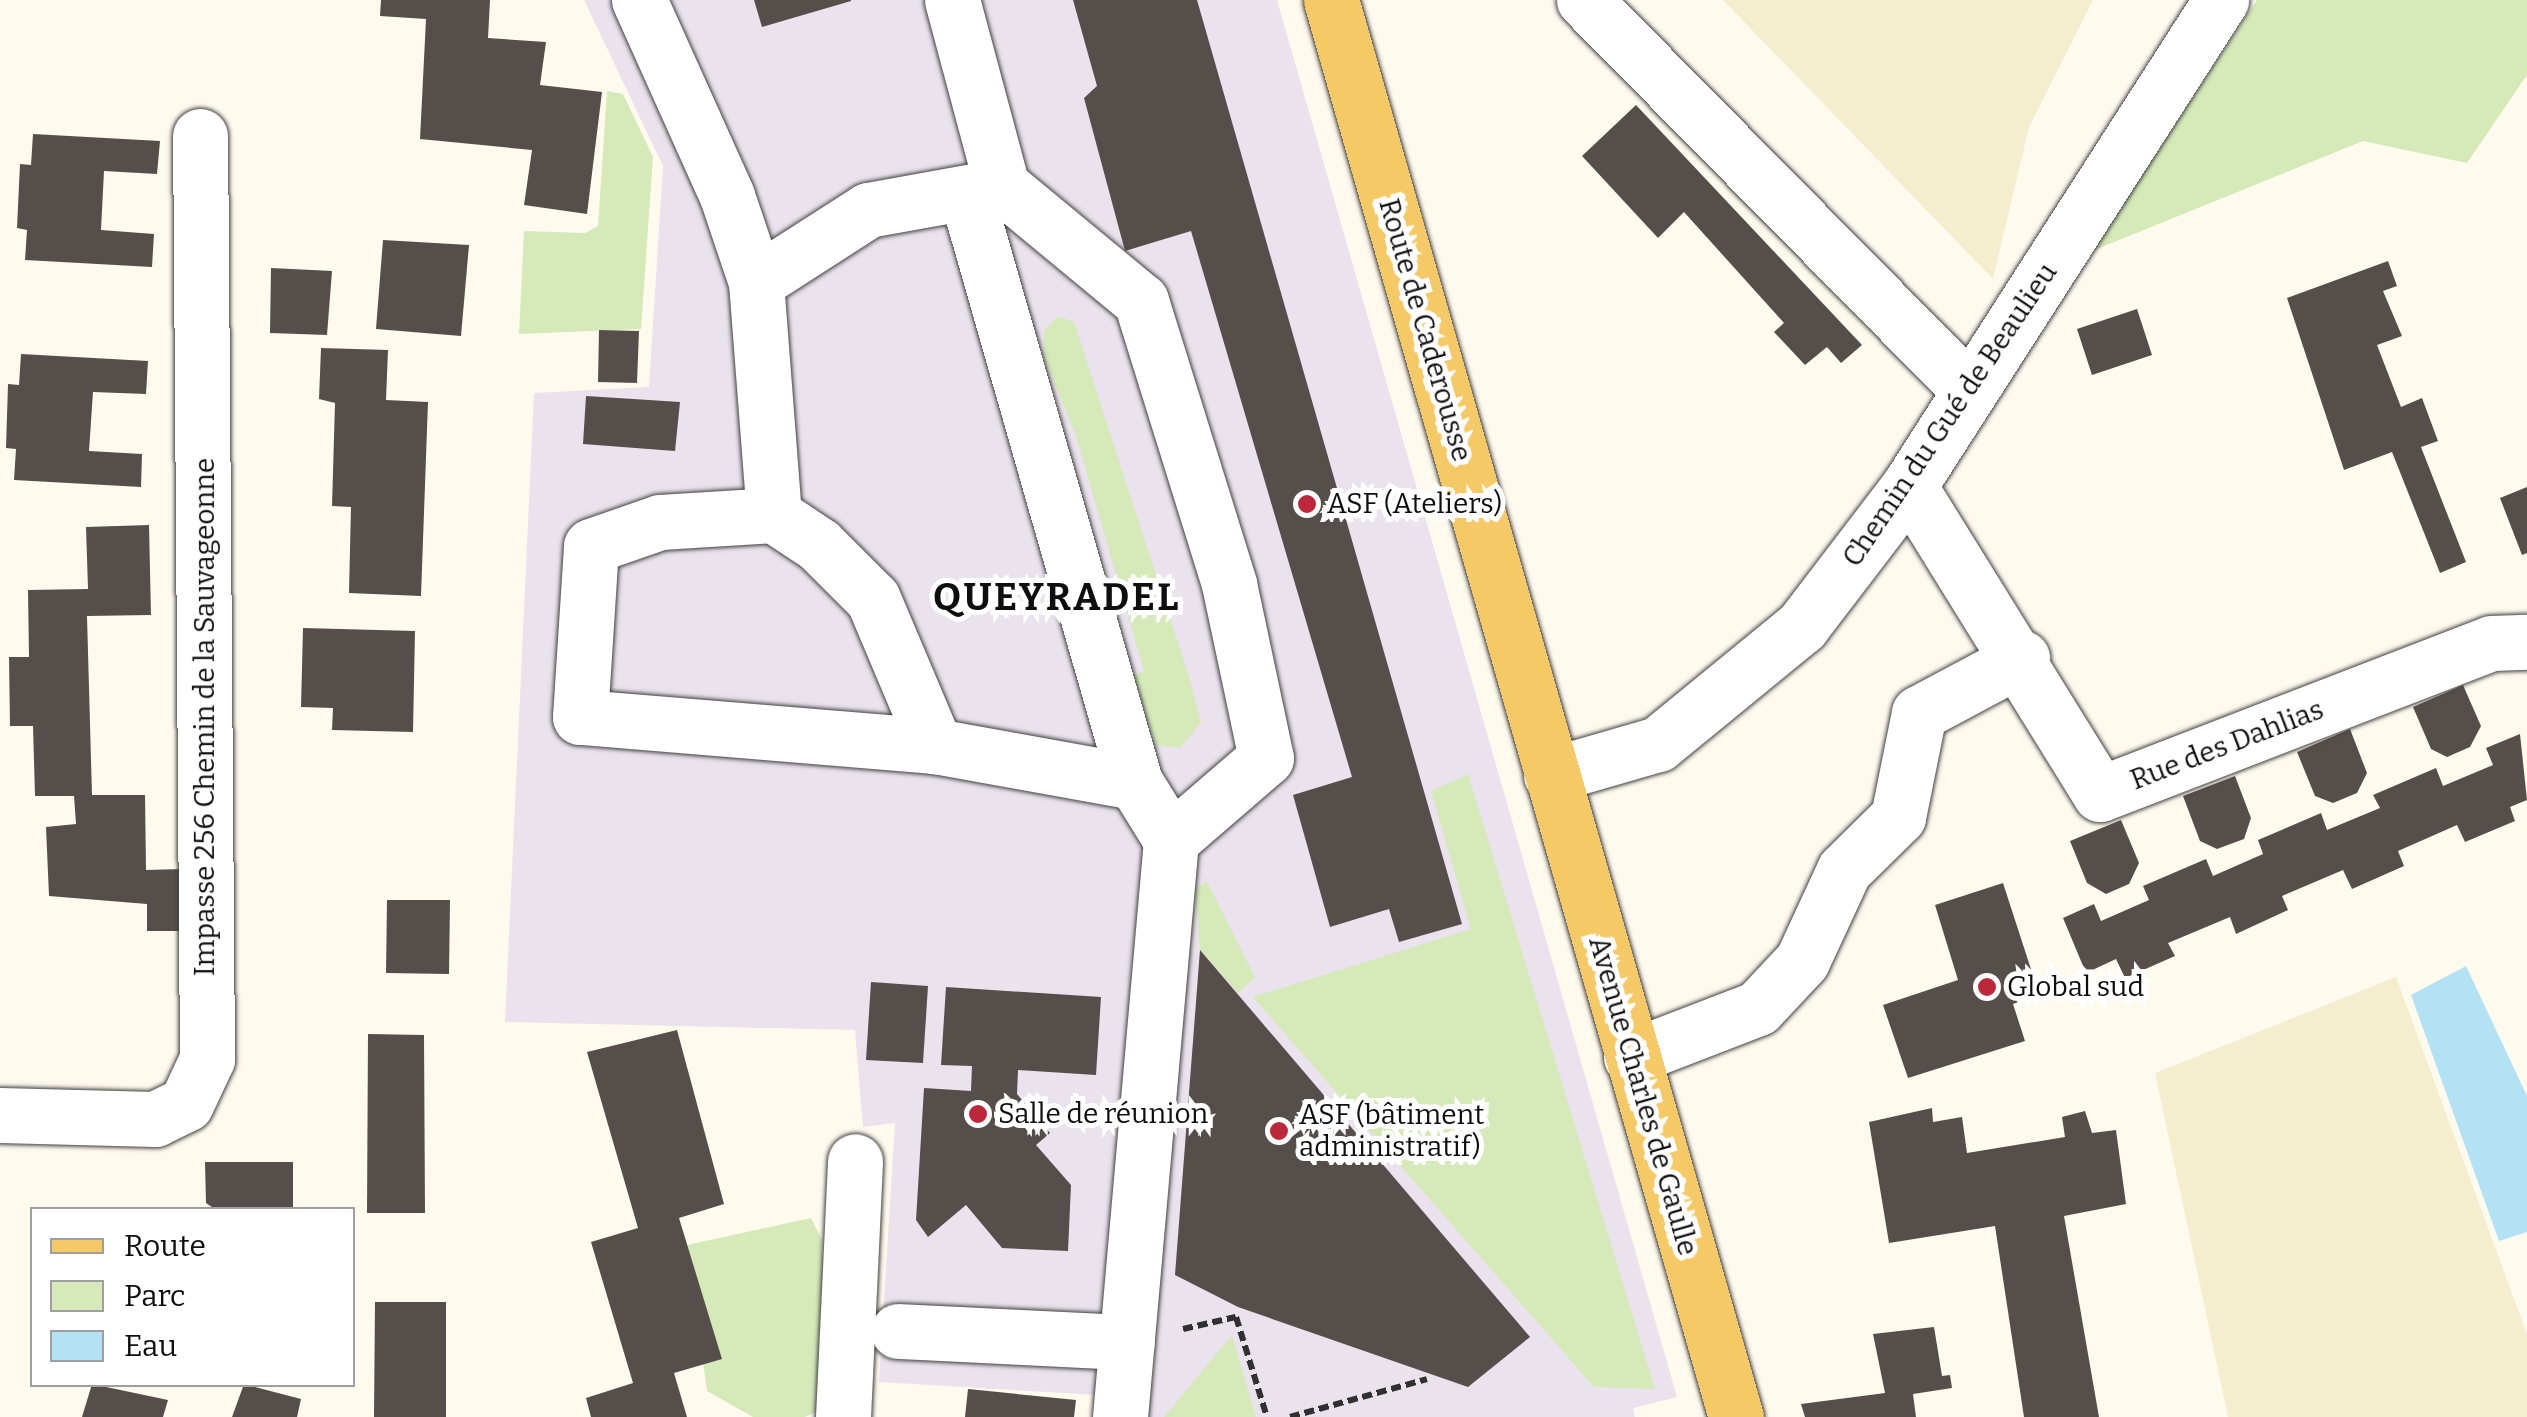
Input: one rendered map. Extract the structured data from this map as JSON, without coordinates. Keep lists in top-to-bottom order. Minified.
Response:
{"streets":{"main road":["Route de Caderousse","Avenue Charles de Gaulle"],"street":["Chemin du Gué de Beaulieu","Impasse 256 Chemin de la Sauvageonne","Rue des Dahlias"]},"crossings":[["Route de Caderousse","Chemin du Gué de Beaulieu"],["Route de Caderousse","Avenue Charles de Gaulle"],["Chemin du Gué de Beaulieu","Rue des Dahlias"],["Chemin du Gué de Beaulieu","Avenue Charles de Gaulle"]],"districts":["QUEYRADEL"],"places":["ASF (Ateliers)","Global sud","Salle de réunion","ASF (bâtiment administratif)"],"legend":["Route","Parc","Eau"]}
